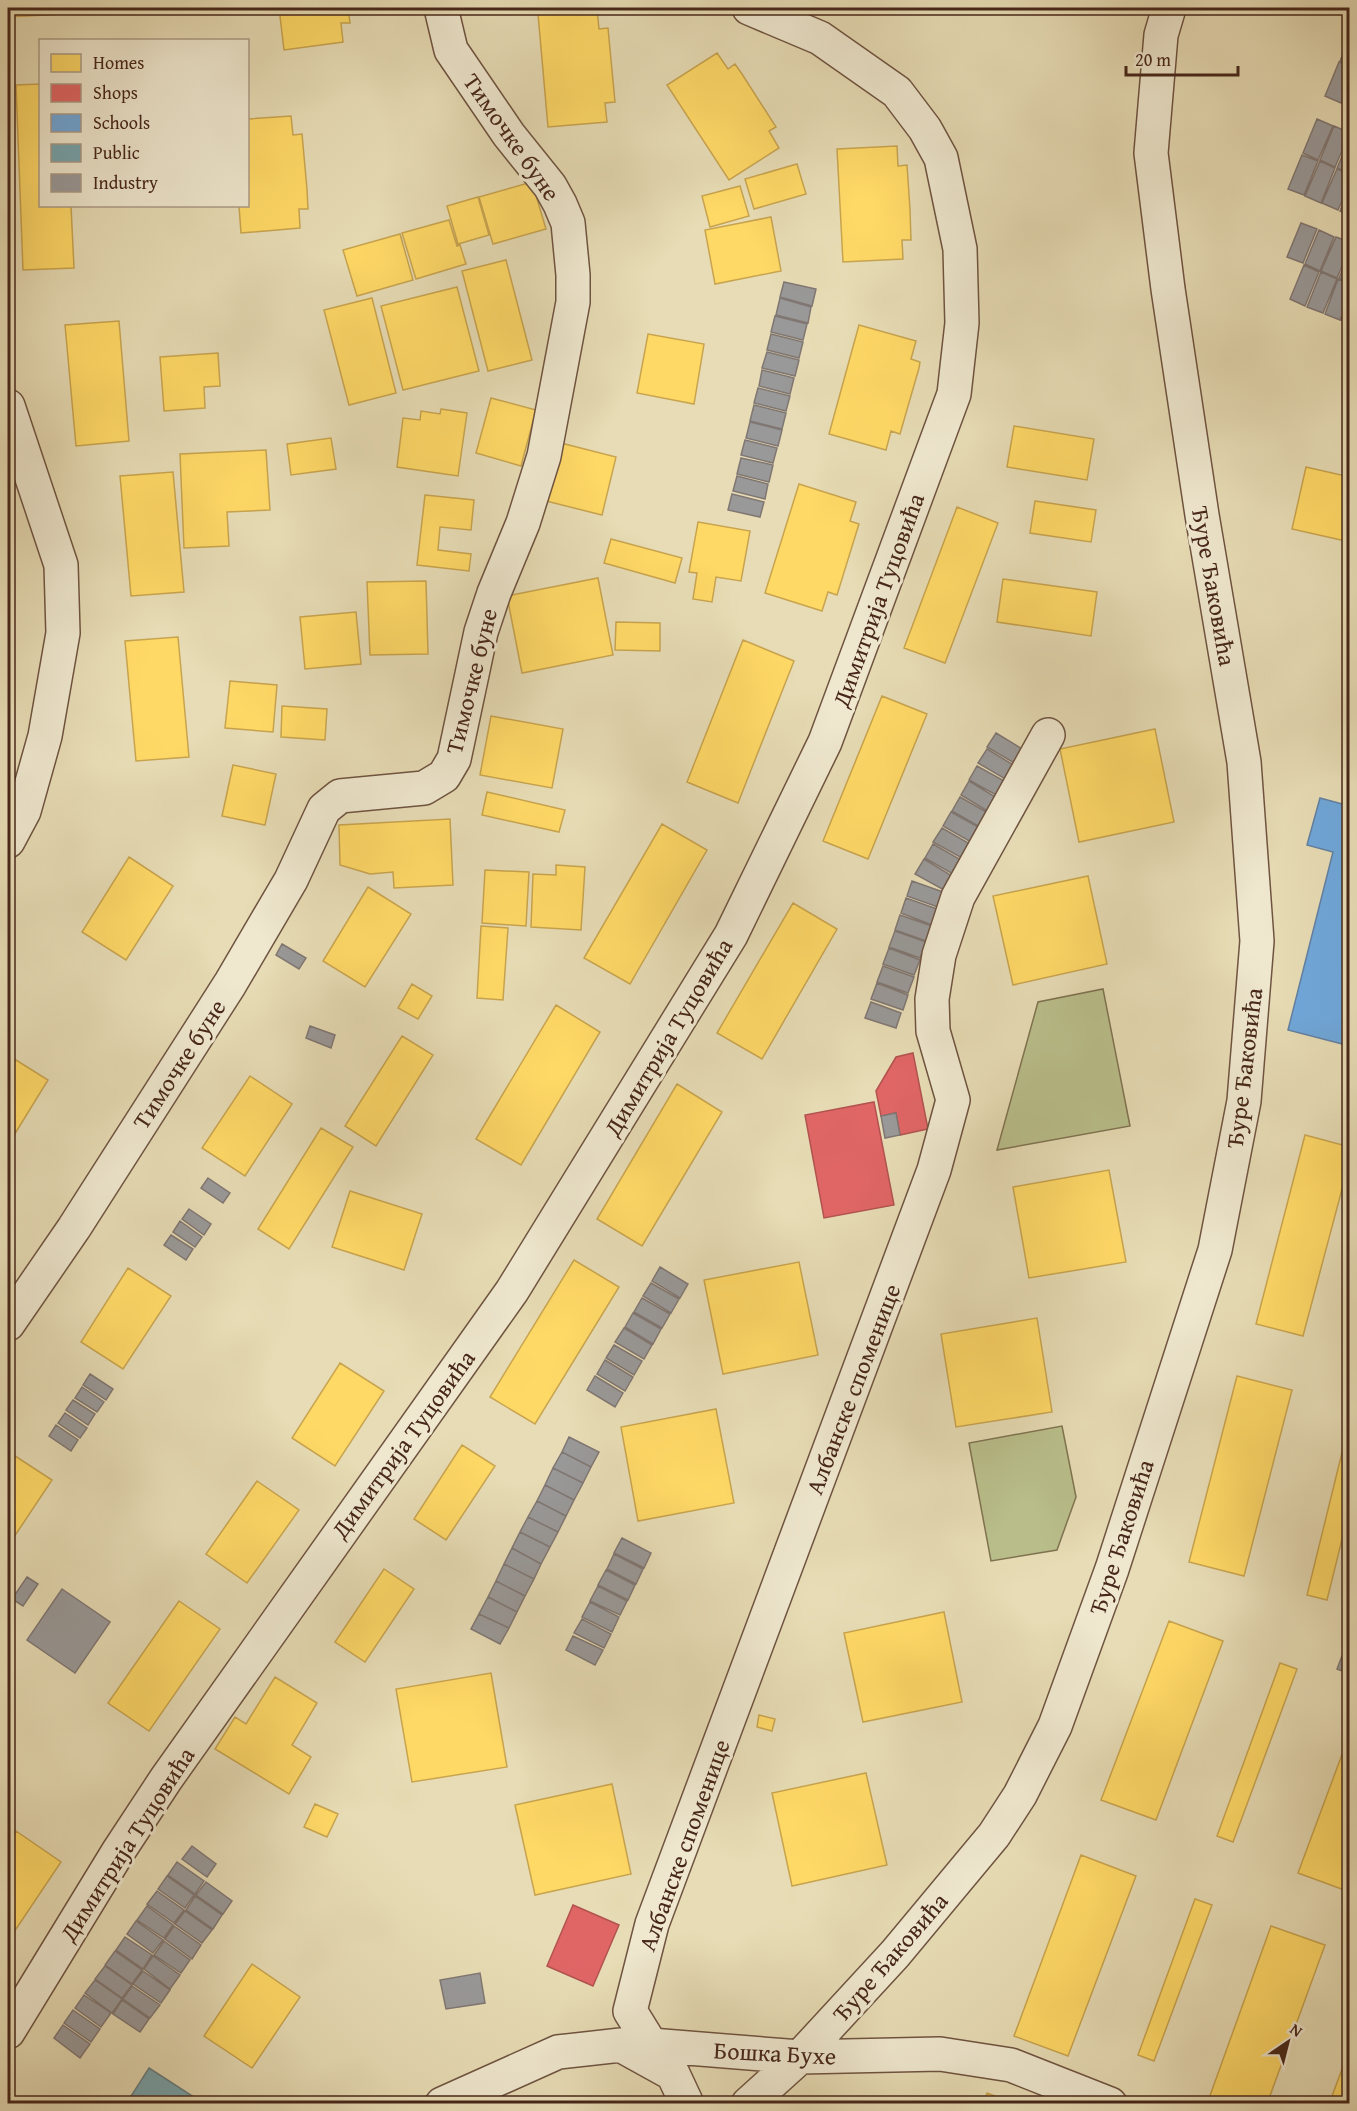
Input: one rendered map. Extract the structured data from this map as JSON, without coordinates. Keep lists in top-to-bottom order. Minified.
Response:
{"streets":{"street":["Тимочке буне","Ђуре Ђаковића","Димитрија Туцовића","Албанске споменице","Бошка Бухе"]},"crossings":[["Ђуре Ђаковића","Бошка Бухе"],["Албанске споменице","Бошка Бухе"]],"legend":["Homes","Shops","Schools","Public","Industry"],"scale_bar":"20 m","north":"top right"}
